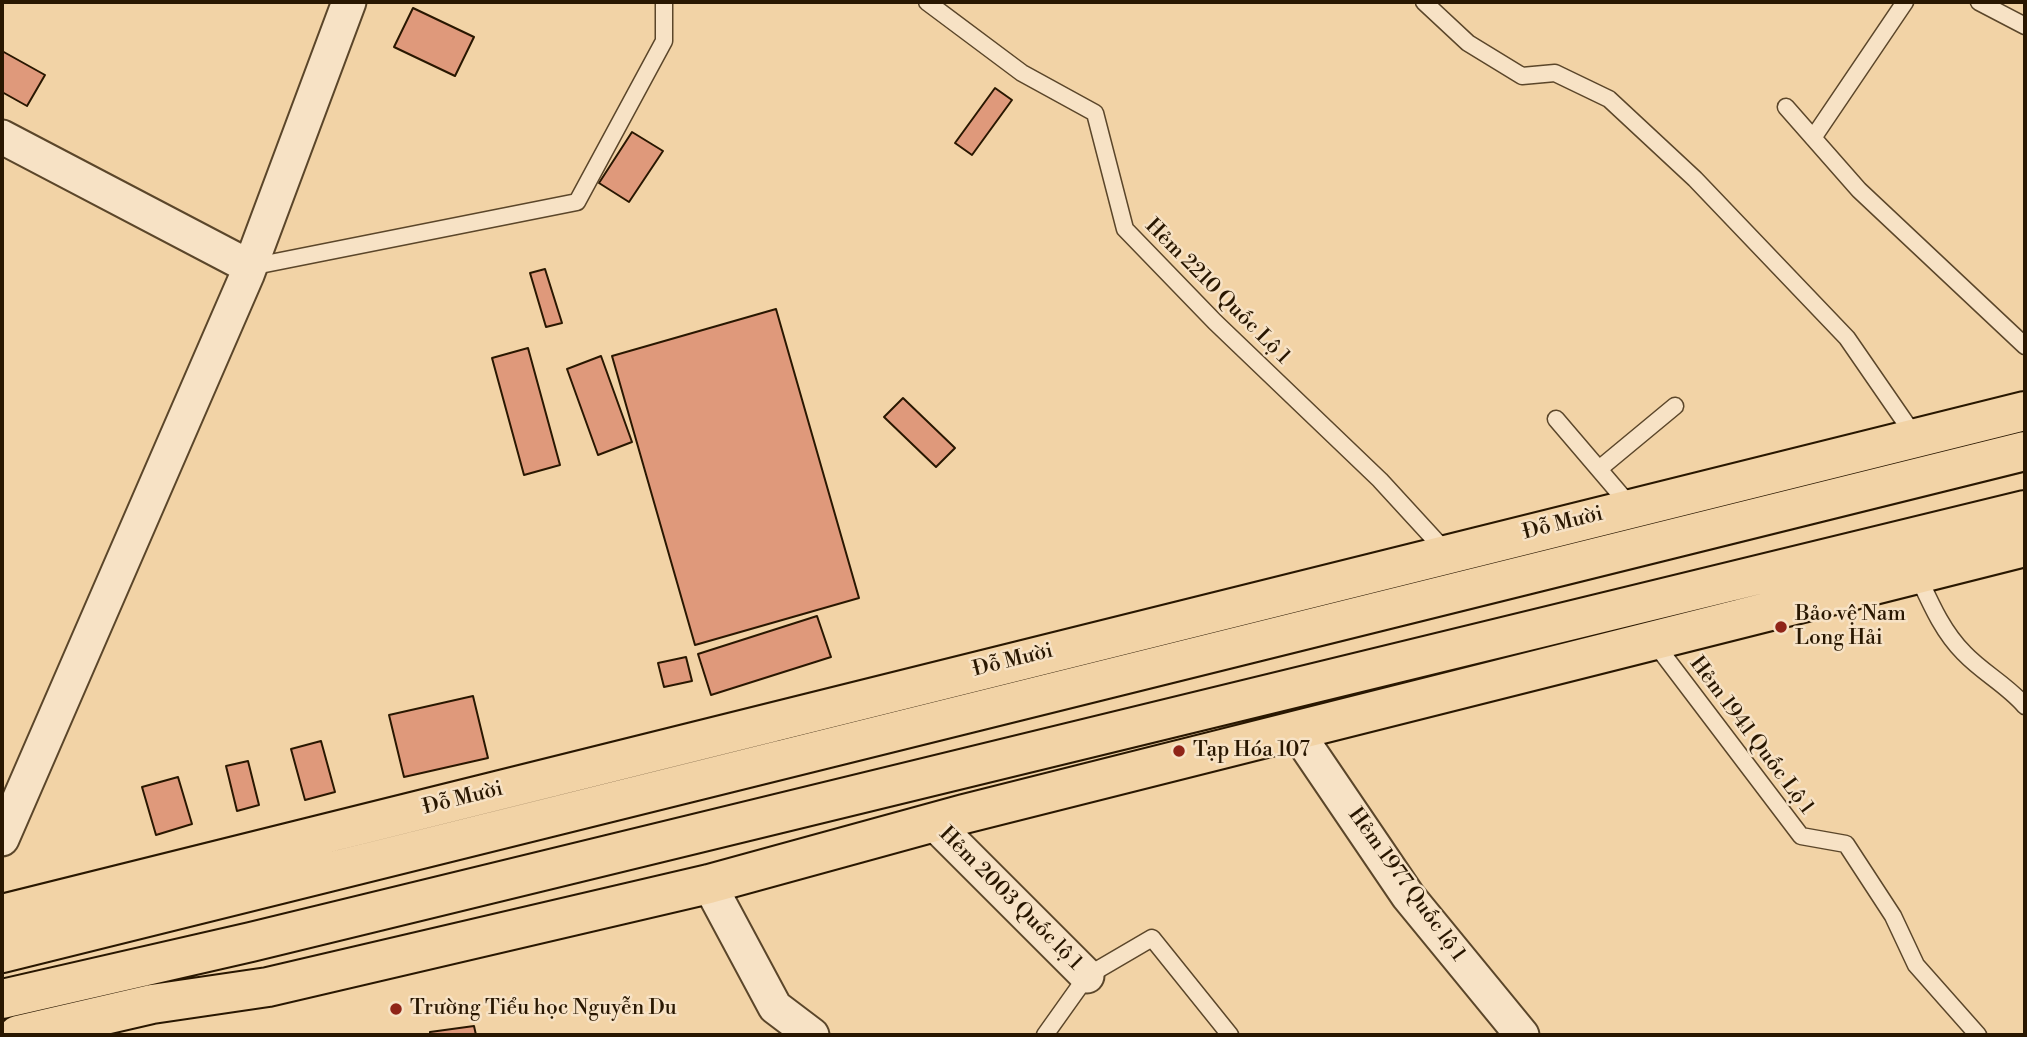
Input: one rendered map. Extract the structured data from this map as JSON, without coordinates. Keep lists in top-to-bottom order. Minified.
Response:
{"streets":{"highway":["Đỗ Mười"],"street":["Hẻm 1977 Quốc lộ 1","Hẻm 2003 Quốc lộ 1"],"lane":["Hẻm 2210 Quốc Lộ 1","Hẻm 1941 Quốc Lộ 1"]},"crossings":[["Hẻm 2210 Quốc Lộ 1","Đỗ Mười"]],"places":["Bảo vệ Nam Long Hải","Tạp Hóa 107","Trường Tiểu học Nguyễn Du"]}
